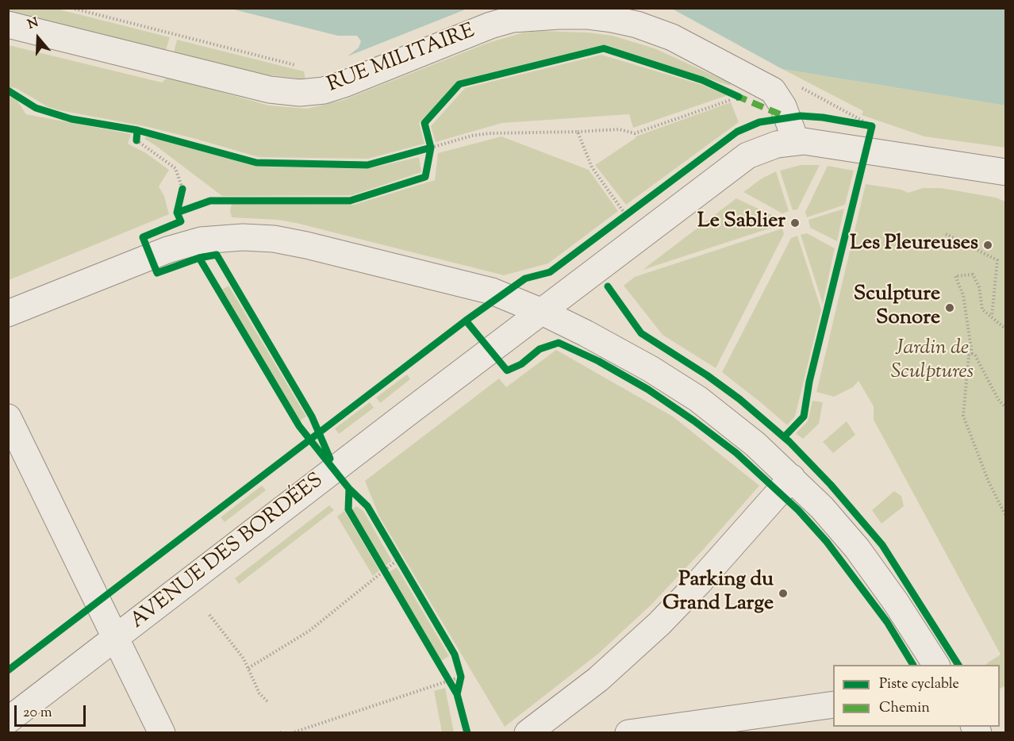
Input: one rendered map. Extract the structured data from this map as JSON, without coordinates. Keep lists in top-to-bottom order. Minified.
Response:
{"streets":{"street":["RUE MILITAIRE","AVENUE DES BORDÉES"]},"crossings":[["RUE MILITAIRE","AVENUE DES BORDÉES"]],"parks":["Jardin de Sculptures"],"places":["Le Sablier","Les Pleureuses","Sculpture Sonore","Parking du Grand Large"],"legend":["Piste cyclable","Chemin"],"scale_bar":"20 m","north":"top"}
